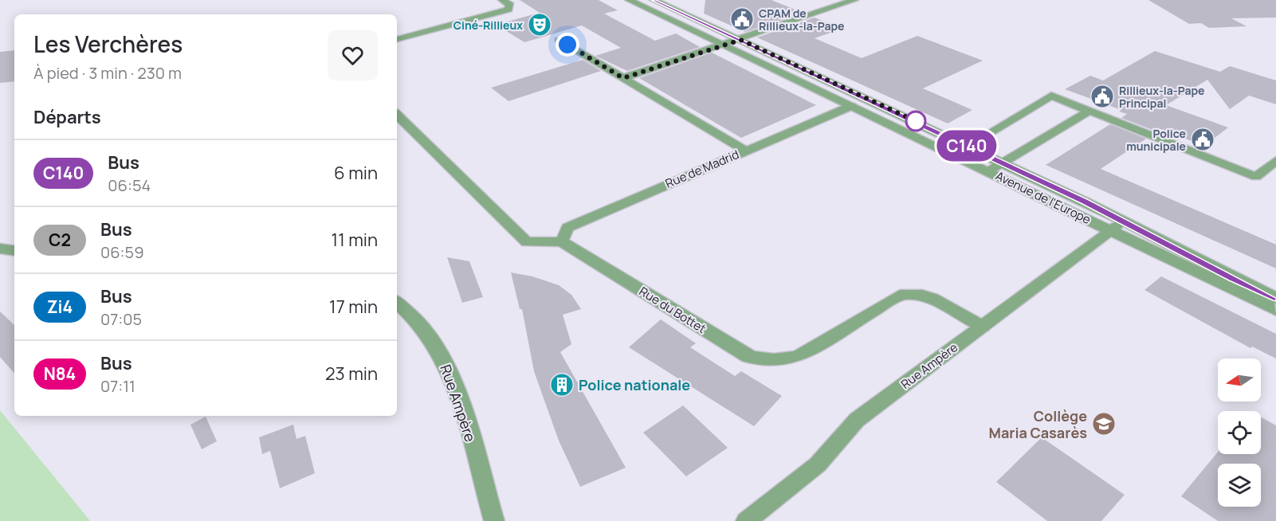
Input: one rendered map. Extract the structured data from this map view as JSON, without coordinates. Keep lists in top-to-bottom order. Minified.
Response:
{"streets":{"street":["Rue de Madrid","Avenue de l'Europe","Rue du Bottet","Rue Ampère"]},"crossings":[["Rue de Madrid","Avenue de l'Europe"],["Rue de Madrid","Rue du Bottet"],["Avenue de l'Europe","Rue Ampère"],["Rue du Bottet","Rue Ampère"]],"places":{"public building":["CPAM de Rillieux-la-Pape","Rillieux-la-Pape Principal","Police municipale"],"theatre":["Ciné-Rillieux"],"building":["Police nationale"],"school or university":["Collège Maria Casarès"]},"lines":["bus line C140"],"north":"left","page":{"on_map":"C140","heading":[["Les Verchères","À pied · 3 min · 230 m"],"Départs"],"list":[{"mark":"C140","name":"Bus","note":"06:54","value":"6 min"},{"mark":"C2","name":"Bus","note":"06:59","value":"11 min"},{"mark":"Zi4","name":"Bus","note":"07:05","value":"17 min"},{"mark":"N84","name":"Bus","note":"07:11","value":"23 min"}]}}
